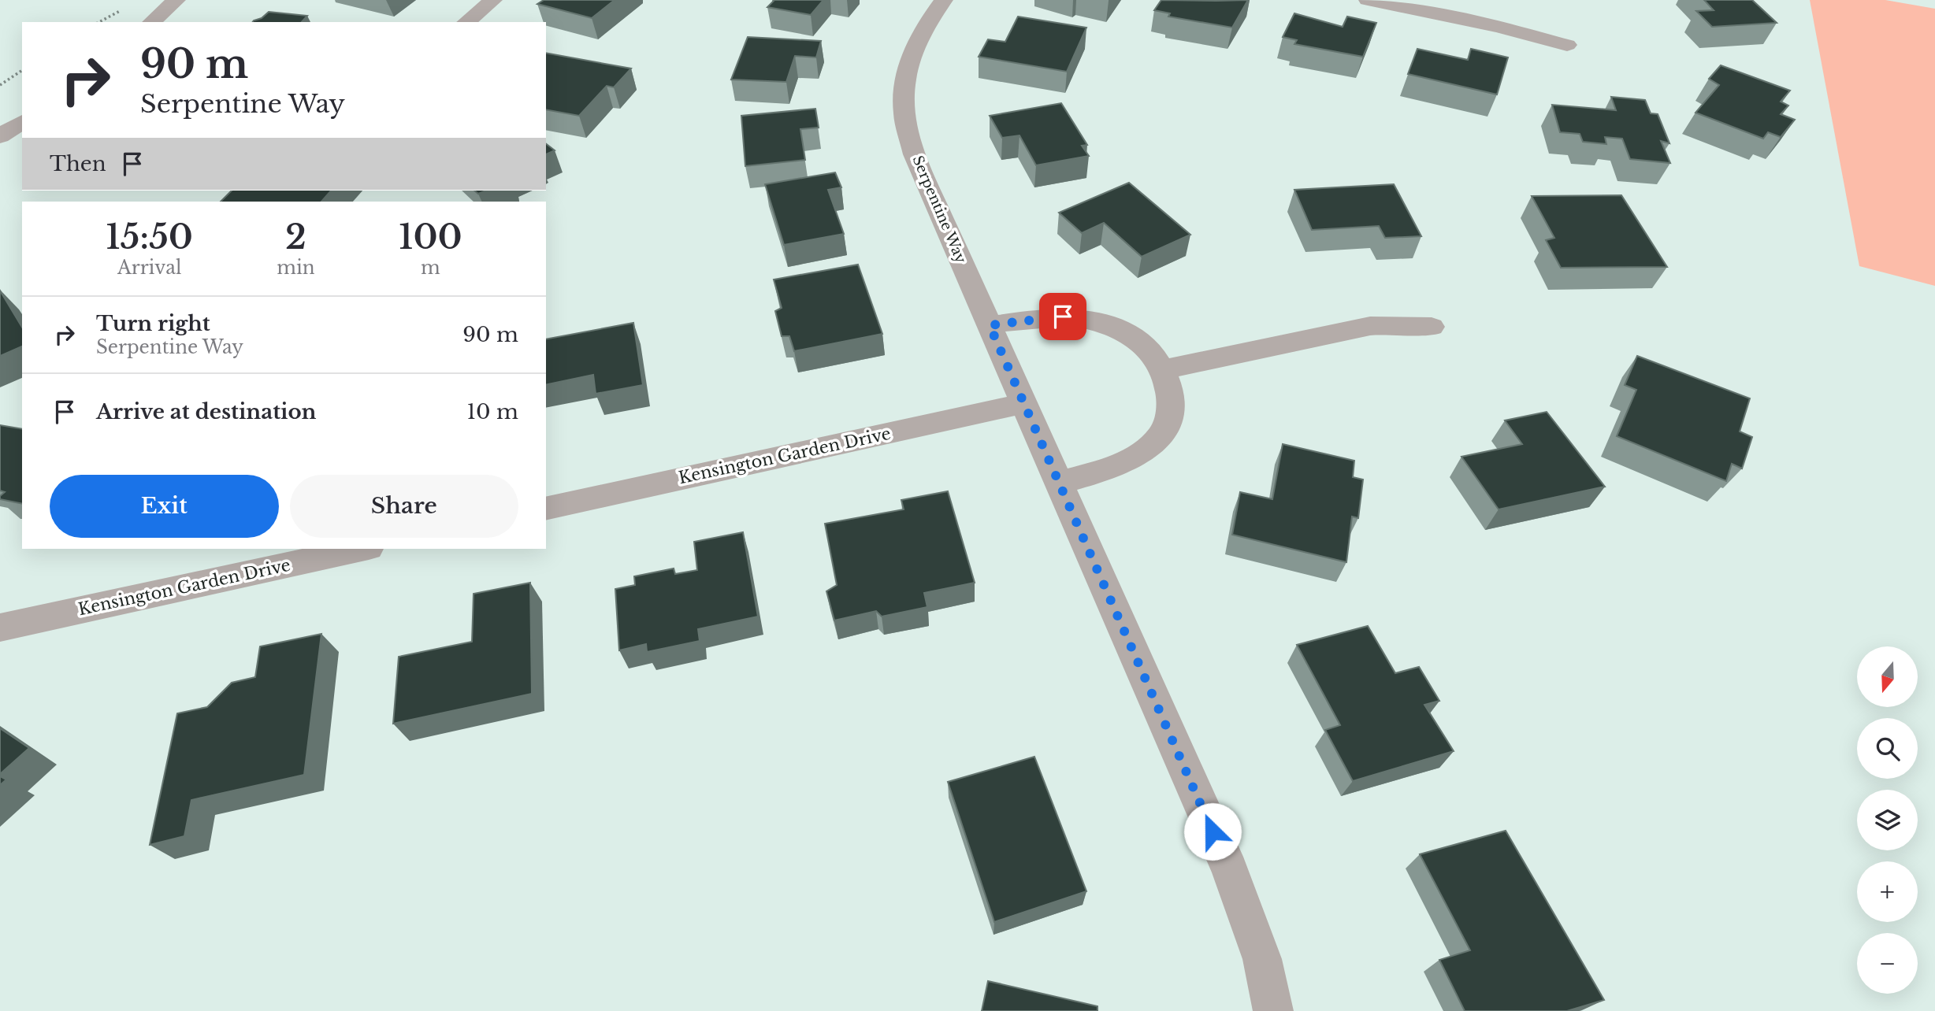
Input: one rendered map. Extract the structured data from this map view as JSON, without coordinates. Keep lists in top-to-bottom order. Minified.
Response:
{"streets":{"street":["Serpentine Way","Kensington Garden Drive"]},"crossings":[["Serpentine Way","Kensington Garden Drive"]],"north":"bottom","page":{"turn":["90 m","Serpentine Way"],"then":"Then","eta":["15:50","Arrival","2","min","100","m"],"list":[{"name":"Turn right","note":"Serpentine Way","value":"90 m"},{"name":"Arrive at destination","value":"10 m"}],"buttons":["Exit","Share"],"map_buttons":["+","−"]}}
